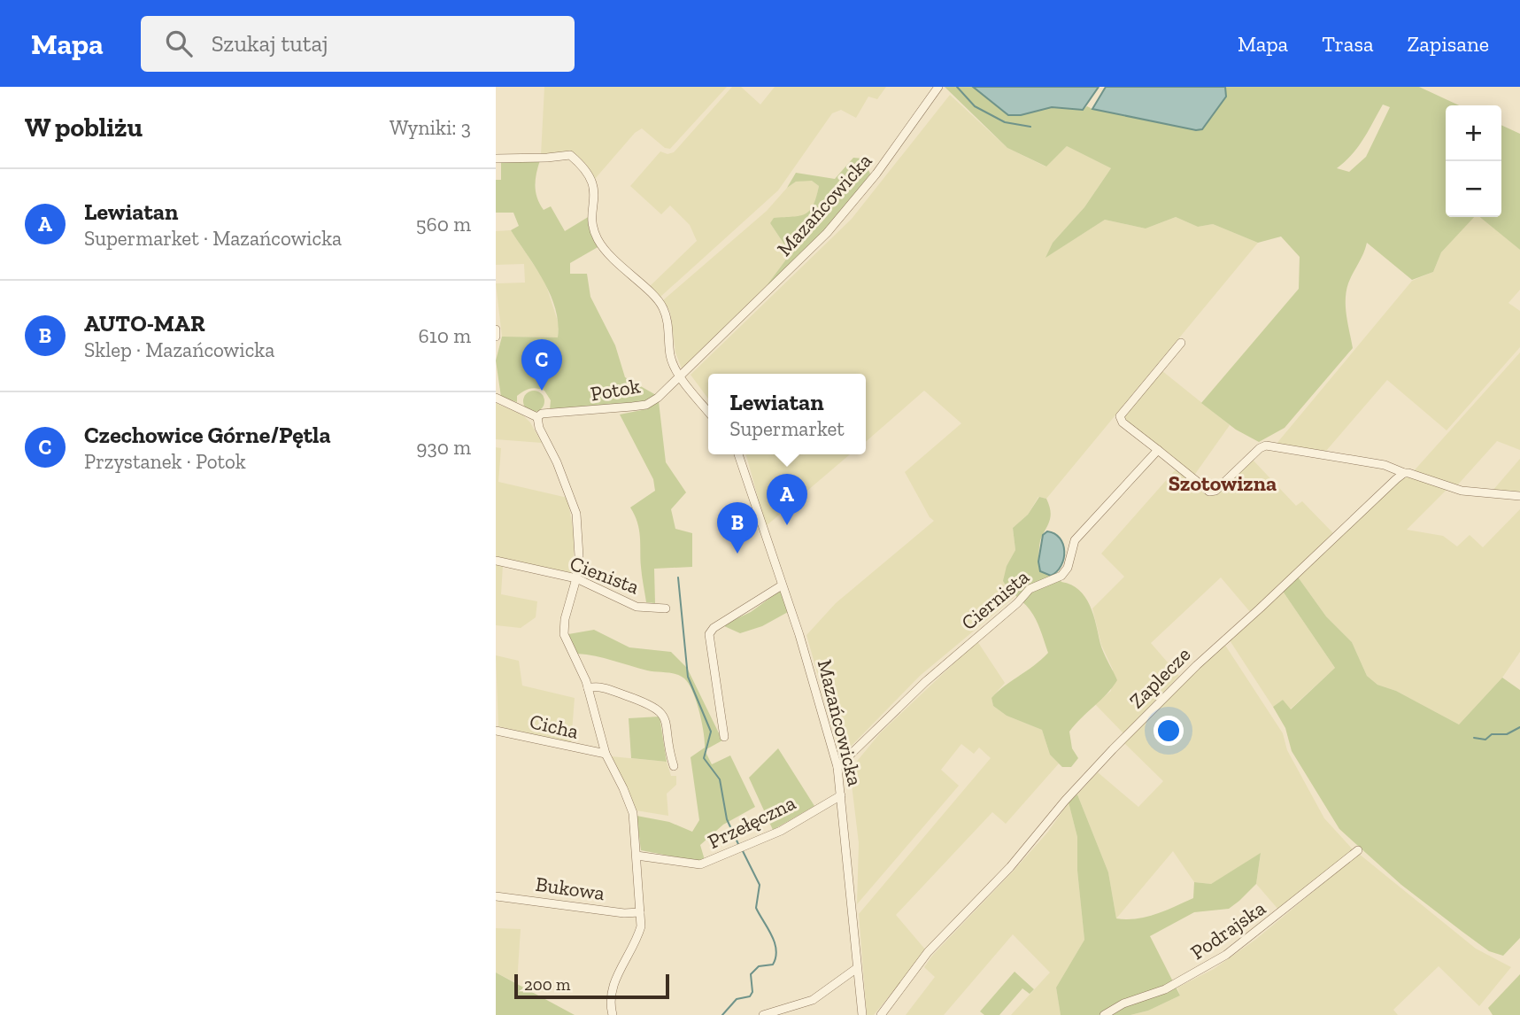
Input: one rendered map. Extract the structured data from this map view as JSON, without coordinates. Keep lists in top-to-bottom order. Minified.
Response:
{"streets":{"street":["Mazańcowicka","Potok","Cienista","Ciernista","Zaplecze","Cicha","Przełęczna","Bukowa","Podrajska"]},"crossings":[["Mazańcowicka","Potok"],["Mazańcowicka","Ciernista"],["Mazańcowicka","Przełęczna"]],"districts":["Szotowizna"],"scale_bar":"200 m","page":{"header":"Mapa","search":"Szukaj tutaj","nav":["Mapa","Trasa","Zapisane"],"heading":["W pobliżu","Wyniki: 3"],"map_buttons":["+","−"],"list":[{"mark":"A","name":"Lewiatan","note":"Supermarket · Mazańcowicka","value":"560 m"},{"mark":"B","name":"AUTO-MAR","note":"Sklep · Mazańcowicka","value":"610 m"},{"mark":"C","name":"Czechowice Górne/Pętla","note":"Przystanek · Potok","value":"930 m"}],"pins":["C","A","B"],"popup":["Lewiatan","Supermarket"],"scale":"200 m"}}
